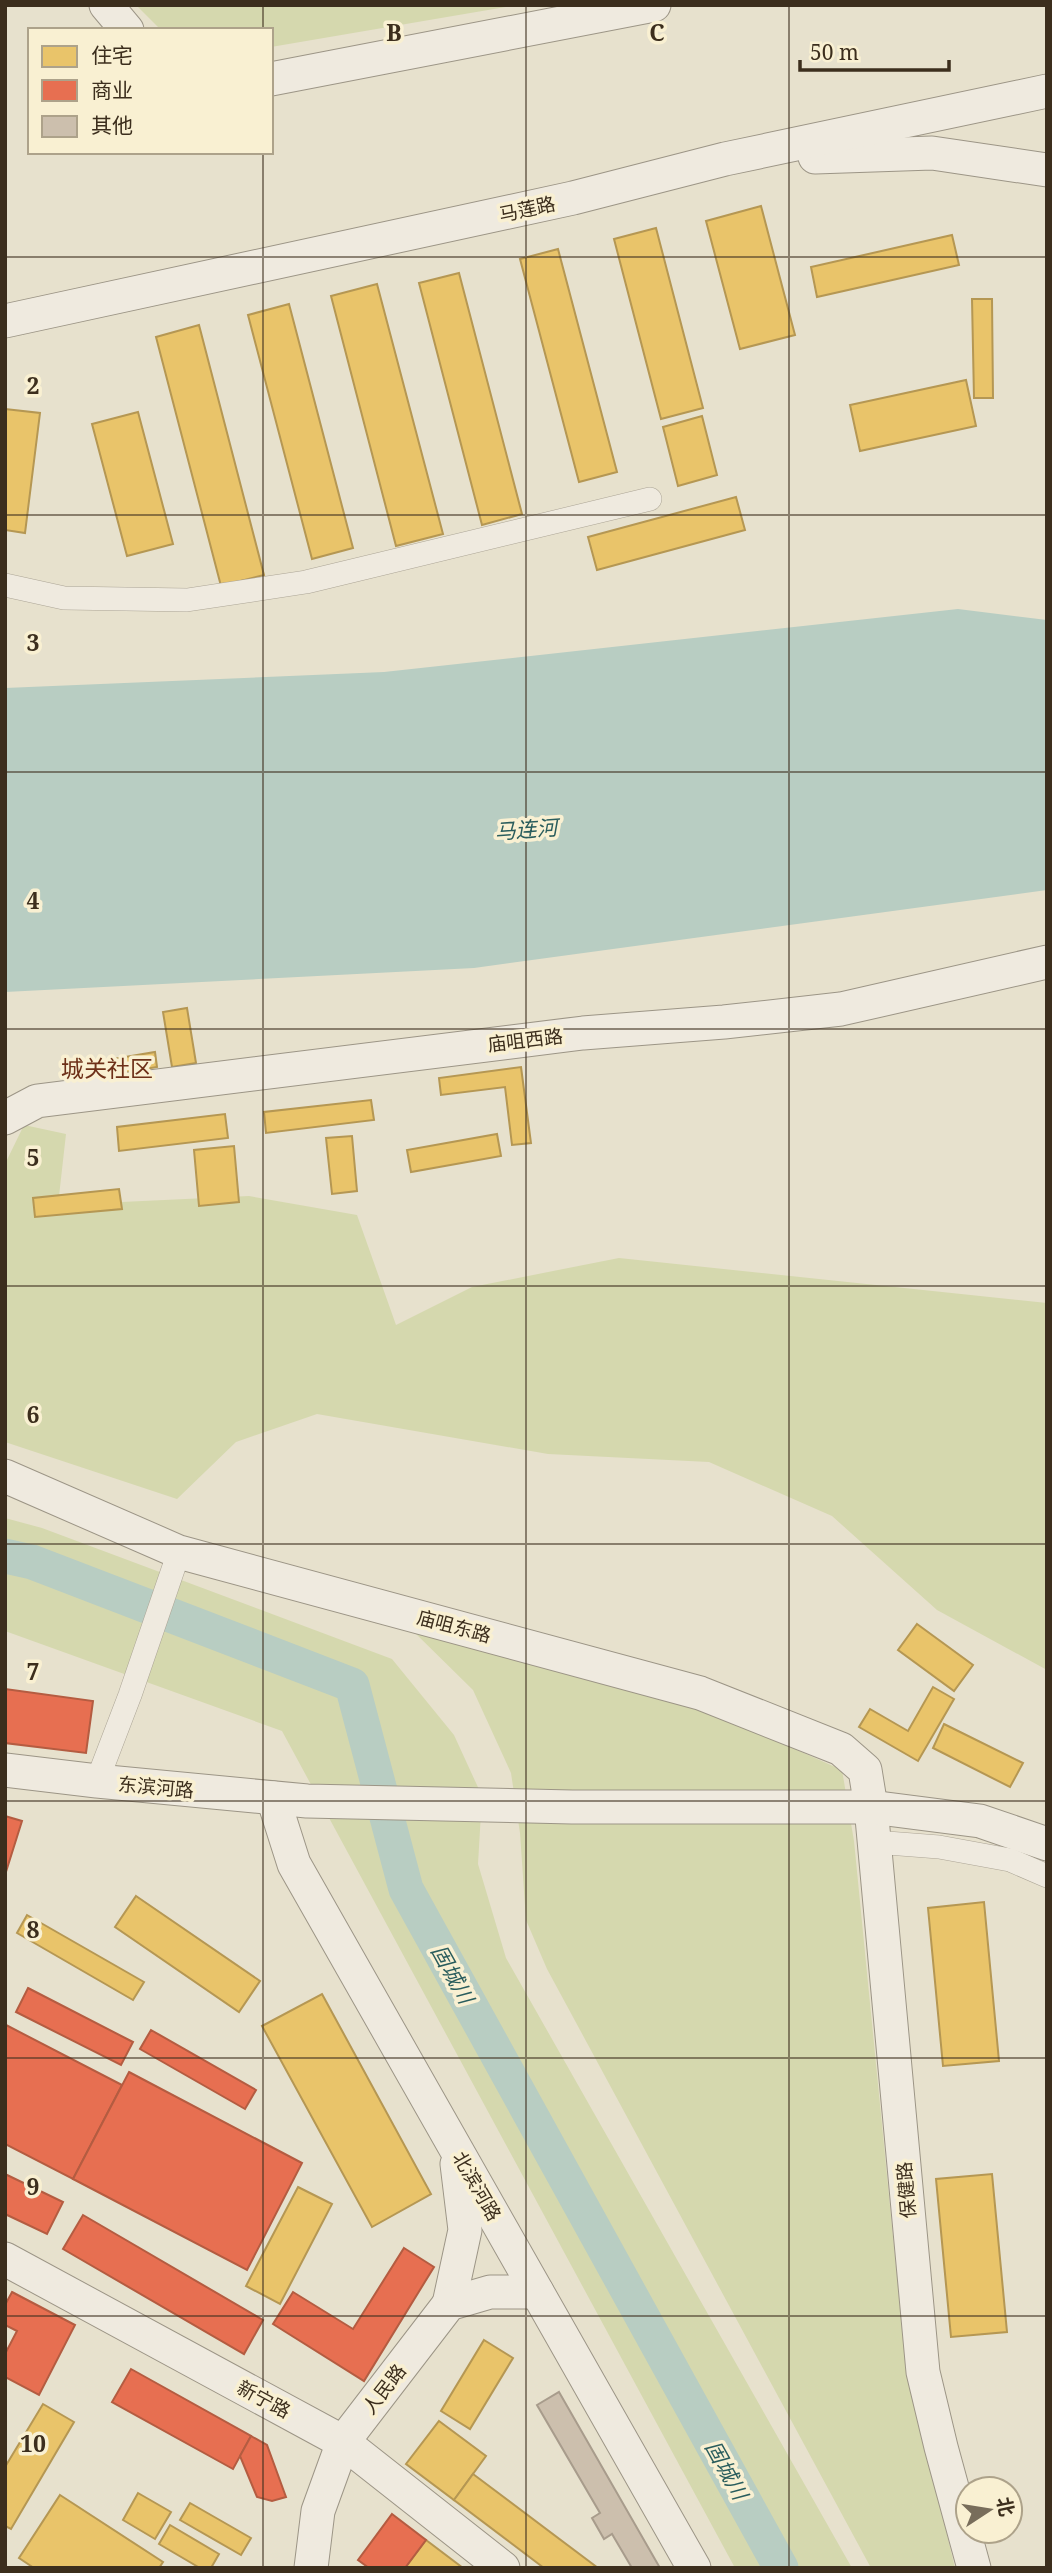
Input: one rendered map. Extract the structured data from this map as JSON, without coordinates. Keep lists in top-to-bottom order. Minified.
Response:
{"streets":{"street":["马莲路","庙咀西路","庙咀东路","东滨河路","北滨河路","保健路","人民路","新宁路"]},"crossings":[["庙咀东路","东滨河路"],["庙咀东路","保健路"],["东滨河路","北滨河路"],["东滨河路","保健路"],["人民路","新宁路"]],"districts":["城关社区"],"water":["马连河","固城川"],"legend":["住宅","商业","其他"],"scale_bar":"50 m","north":"right","grid":{"columns":["B","C"],"rows":["2","3","4","5","6","7","8","9","10"]}}
